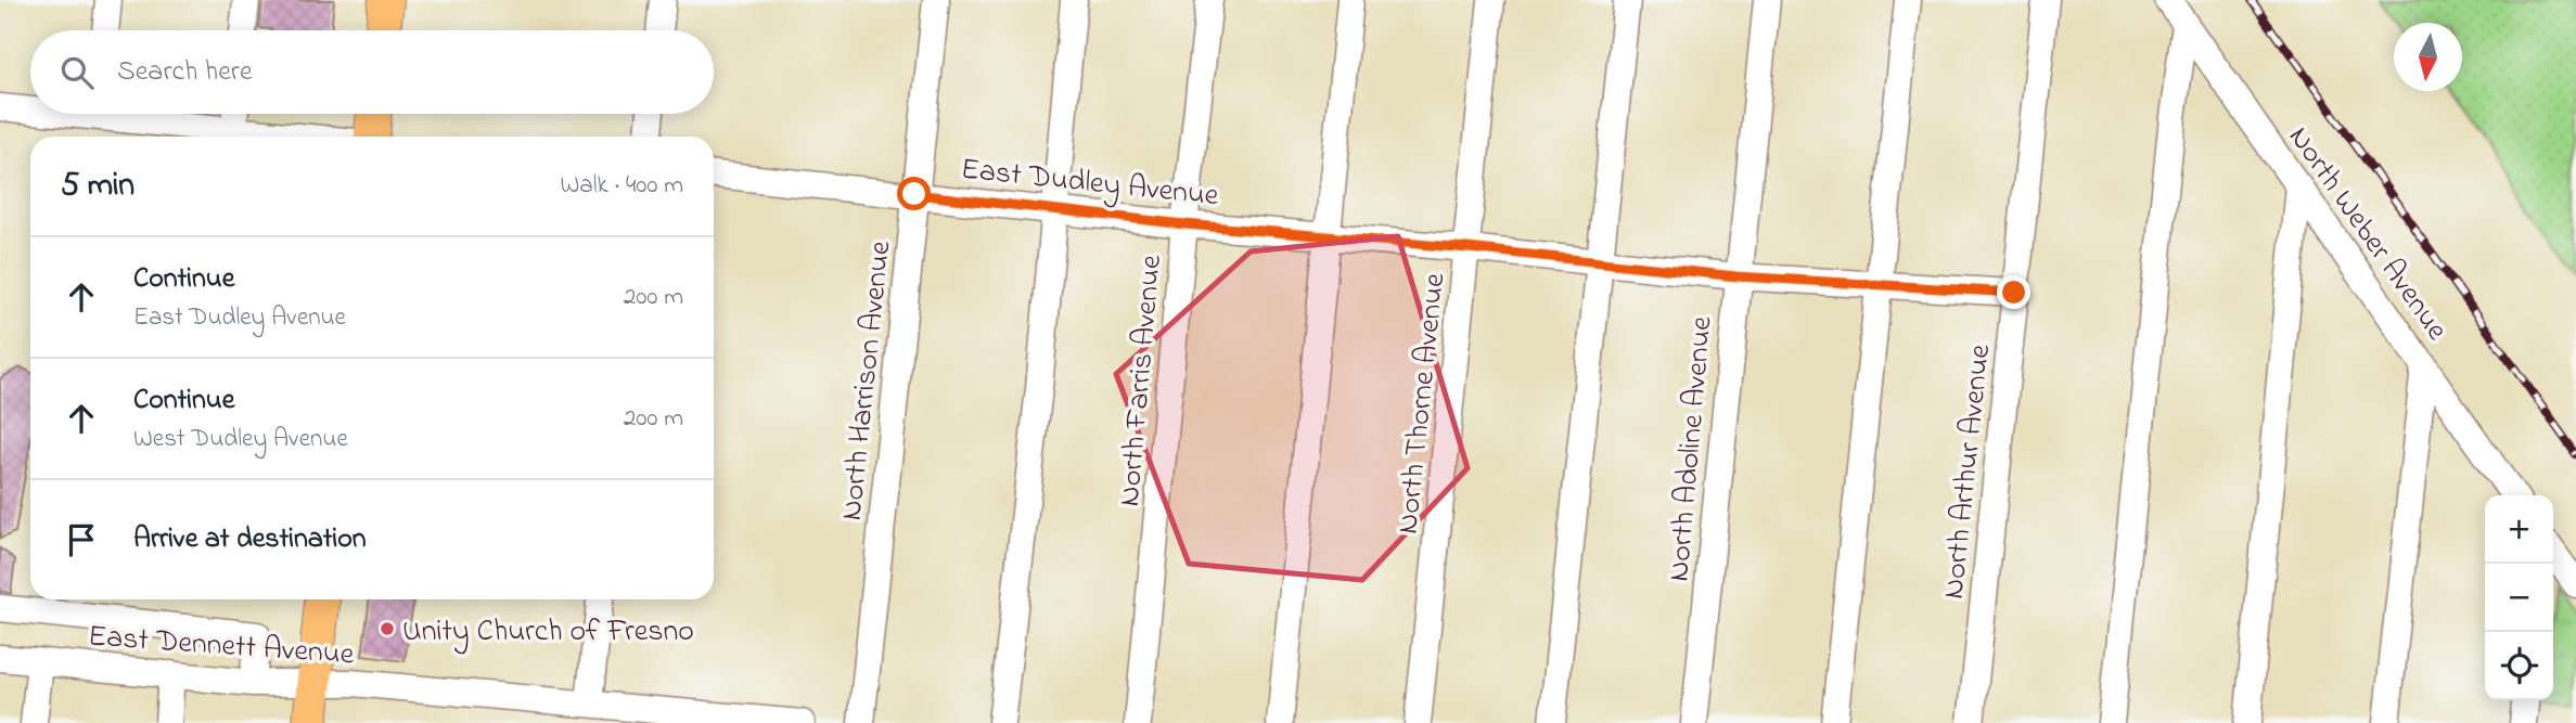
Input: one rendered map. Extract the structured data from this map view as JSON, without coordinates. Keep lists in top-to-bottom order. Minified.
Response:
{"streets":{"street":["East Dudley Avenue","North Weber Avenue","North Harrison Avenue","North Farris Avenue","North Thorne Avenue","North Adoline Avenue","North Arthur Avenue","East Dennett Avenue"]},"crossings":[["East Dudley Avenue","North Harrison Avenue"],["East Dudley Avenue","North Farris Avenue"],["East Dudley Avenue","North Thorne Avenue"],["East Dudley Avenue","North Adoline Avenue"],["East Dudley Avenue","North Arthur Avenue"]],"places":["Unity Church of Fresno"],"north":"bottom","page":{"search":"Search here","heading":["5 min","Walk · 400 m"],"list":[["Continue","East Dudley Avenue","200 m"],["Continue","West Dudley Avenue","200 m"],"Arrive at destination"],"map_buttons":["+","−"]}}
